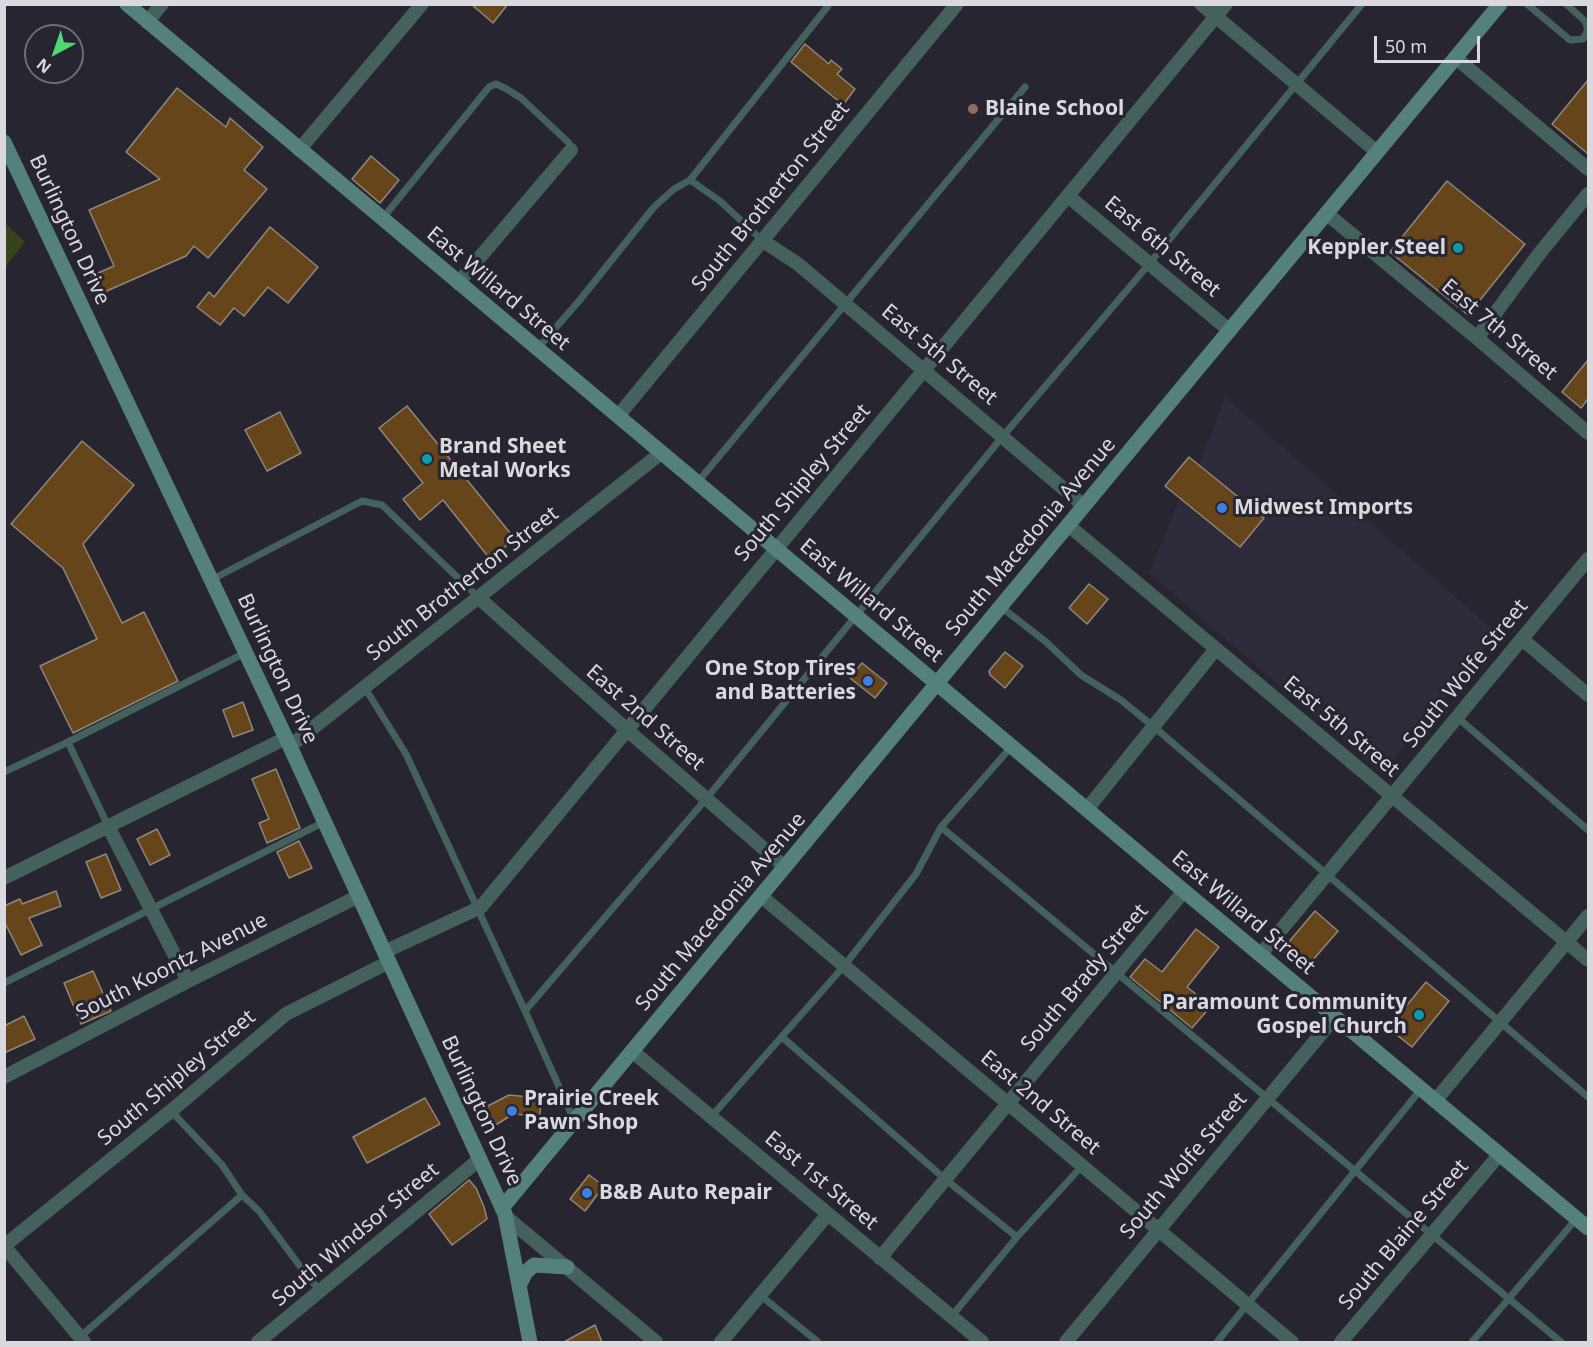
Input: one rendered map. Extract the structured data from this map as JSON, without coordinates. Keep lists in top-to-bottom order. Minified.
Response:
{"streets":{"street":["South Brotherton Street","Burlington Drive","East 6th Street","East Willard Street","East 7th Street","East 5th Street","South Shipley Street","South Macedonia Avenue","South Wolfe Street","East 2nd Street","South Koontz Avenue","South Brady Street","East 1st Street","South Windsor Street","South Blaine Street"]},"crossings":[["South Brotherton Street","Burlington Drive"],["South Brotherton Street","East Willard Street"],["South Brotherton Street","East 5th Street"],["South Brotherton Street","East 2nd Street"],["Burlington Drive","South Shipley Street"],["Burlington Drive","South Macedonia Avenue"],["Burlington Drive","South Koontz Avenue"],["Burlington Drive","South Windsor Street"],["East 6th Street","South Shipley Street"],["East 6th Street","South Macedonia Avenue"],["East Willard Street","South Shipley Street"],["East Willard Street","South Macedonia Avenue"],["East Willard Street","South Wolfe Street"],["East Willard Street","South Brady Street"],["East Willard Street","South Blaine Street"],["East 7th Street","South Macedonia Avenue"],["East 5th Street","South Shipley Street"],["East 5th Street","South Macedonia Avenue"],["East 5th Street","South Wolfe Street"],["South Shipley Street","East 2nd Street"],["South Macedonia Avenue","East 2nd Street"],["South Macedonia Avenue","East 1st Street"],["South Wolfe Street","East 2nd Street"],["East 2nd Street","South Brady Street"],["South Brady Street","East 1st Street"]],"places":["Blaine School","Keppler Steel","Brand Sheet Metal Works","Midwest Imports","One Stop Tires and Batteries","Paramount Community Gospel Church","Prairie Creek Pawn Shop","B&B Auto Repair"],"scale_bar":"50 m","north":"bottom left"}
